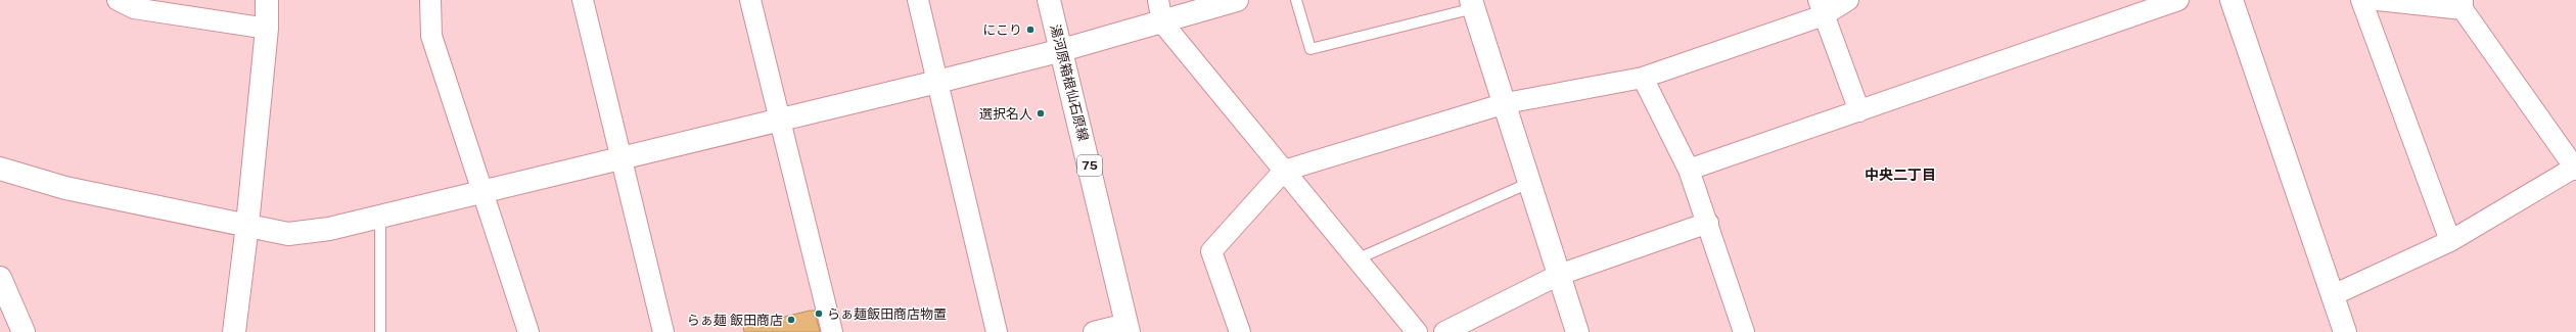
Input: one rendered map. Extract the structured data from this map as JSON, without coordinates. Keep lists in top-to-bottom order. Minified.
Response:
{"streets":{"street":["湯河原箱根仙石原線","75"]},"districts":["中央二丁目"],"places":["にこり","選択名人","らぁ麺飯田商店物置","らぁ麺 飯田商店"]}
